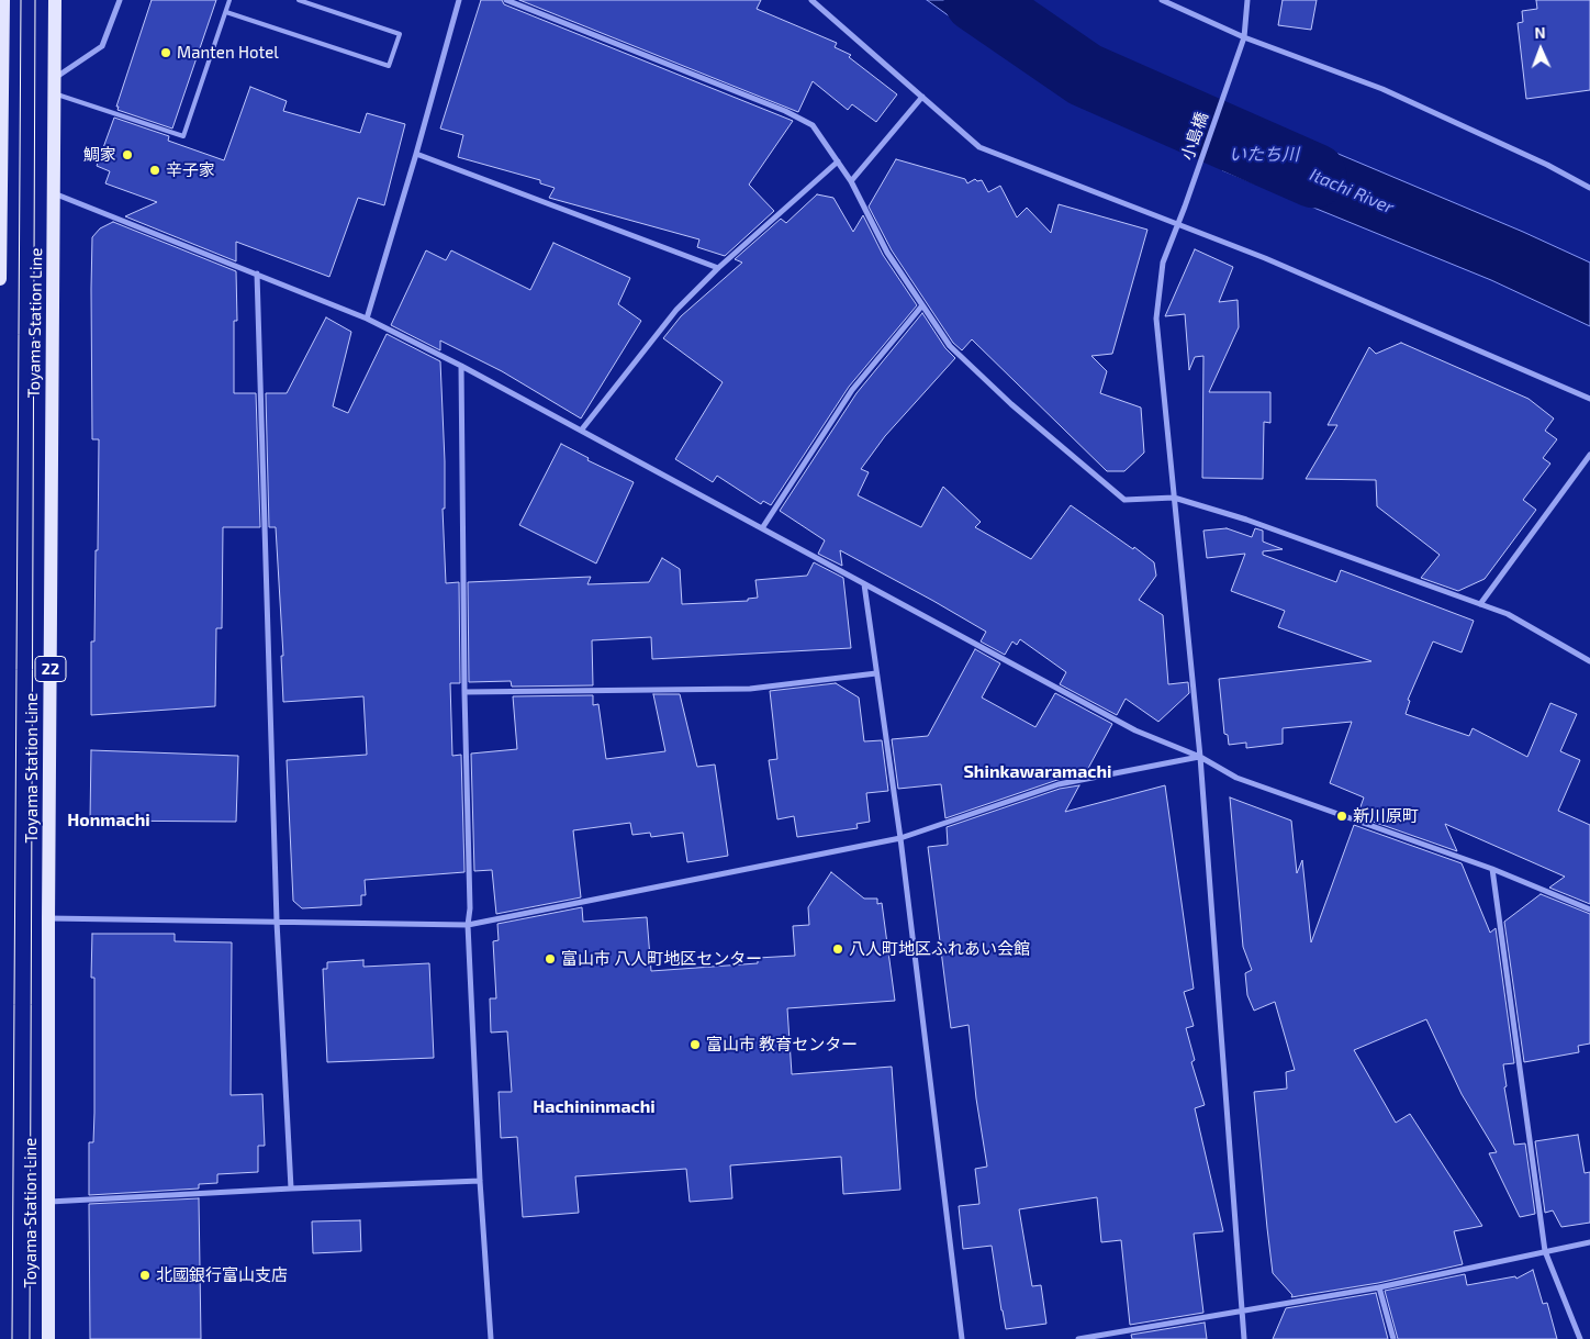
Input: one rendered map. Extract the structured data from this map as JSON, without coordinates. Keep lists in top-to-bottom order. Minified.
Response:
{"streets":{"main road":["Toyama Station Line","22"],"street":["小島橋"]},"districts":["Shinkawaramachi","Honmachi","Hachininmachi"],"water":["いたち川","Itachi River"],"places":["Manten Hotel","鯛家","辛子家","新川原町","八人町地区ふれあい会館","富山市 八人町地区センター","富山市 教育センター","北國銀行富山支店"],"north":"top"}
